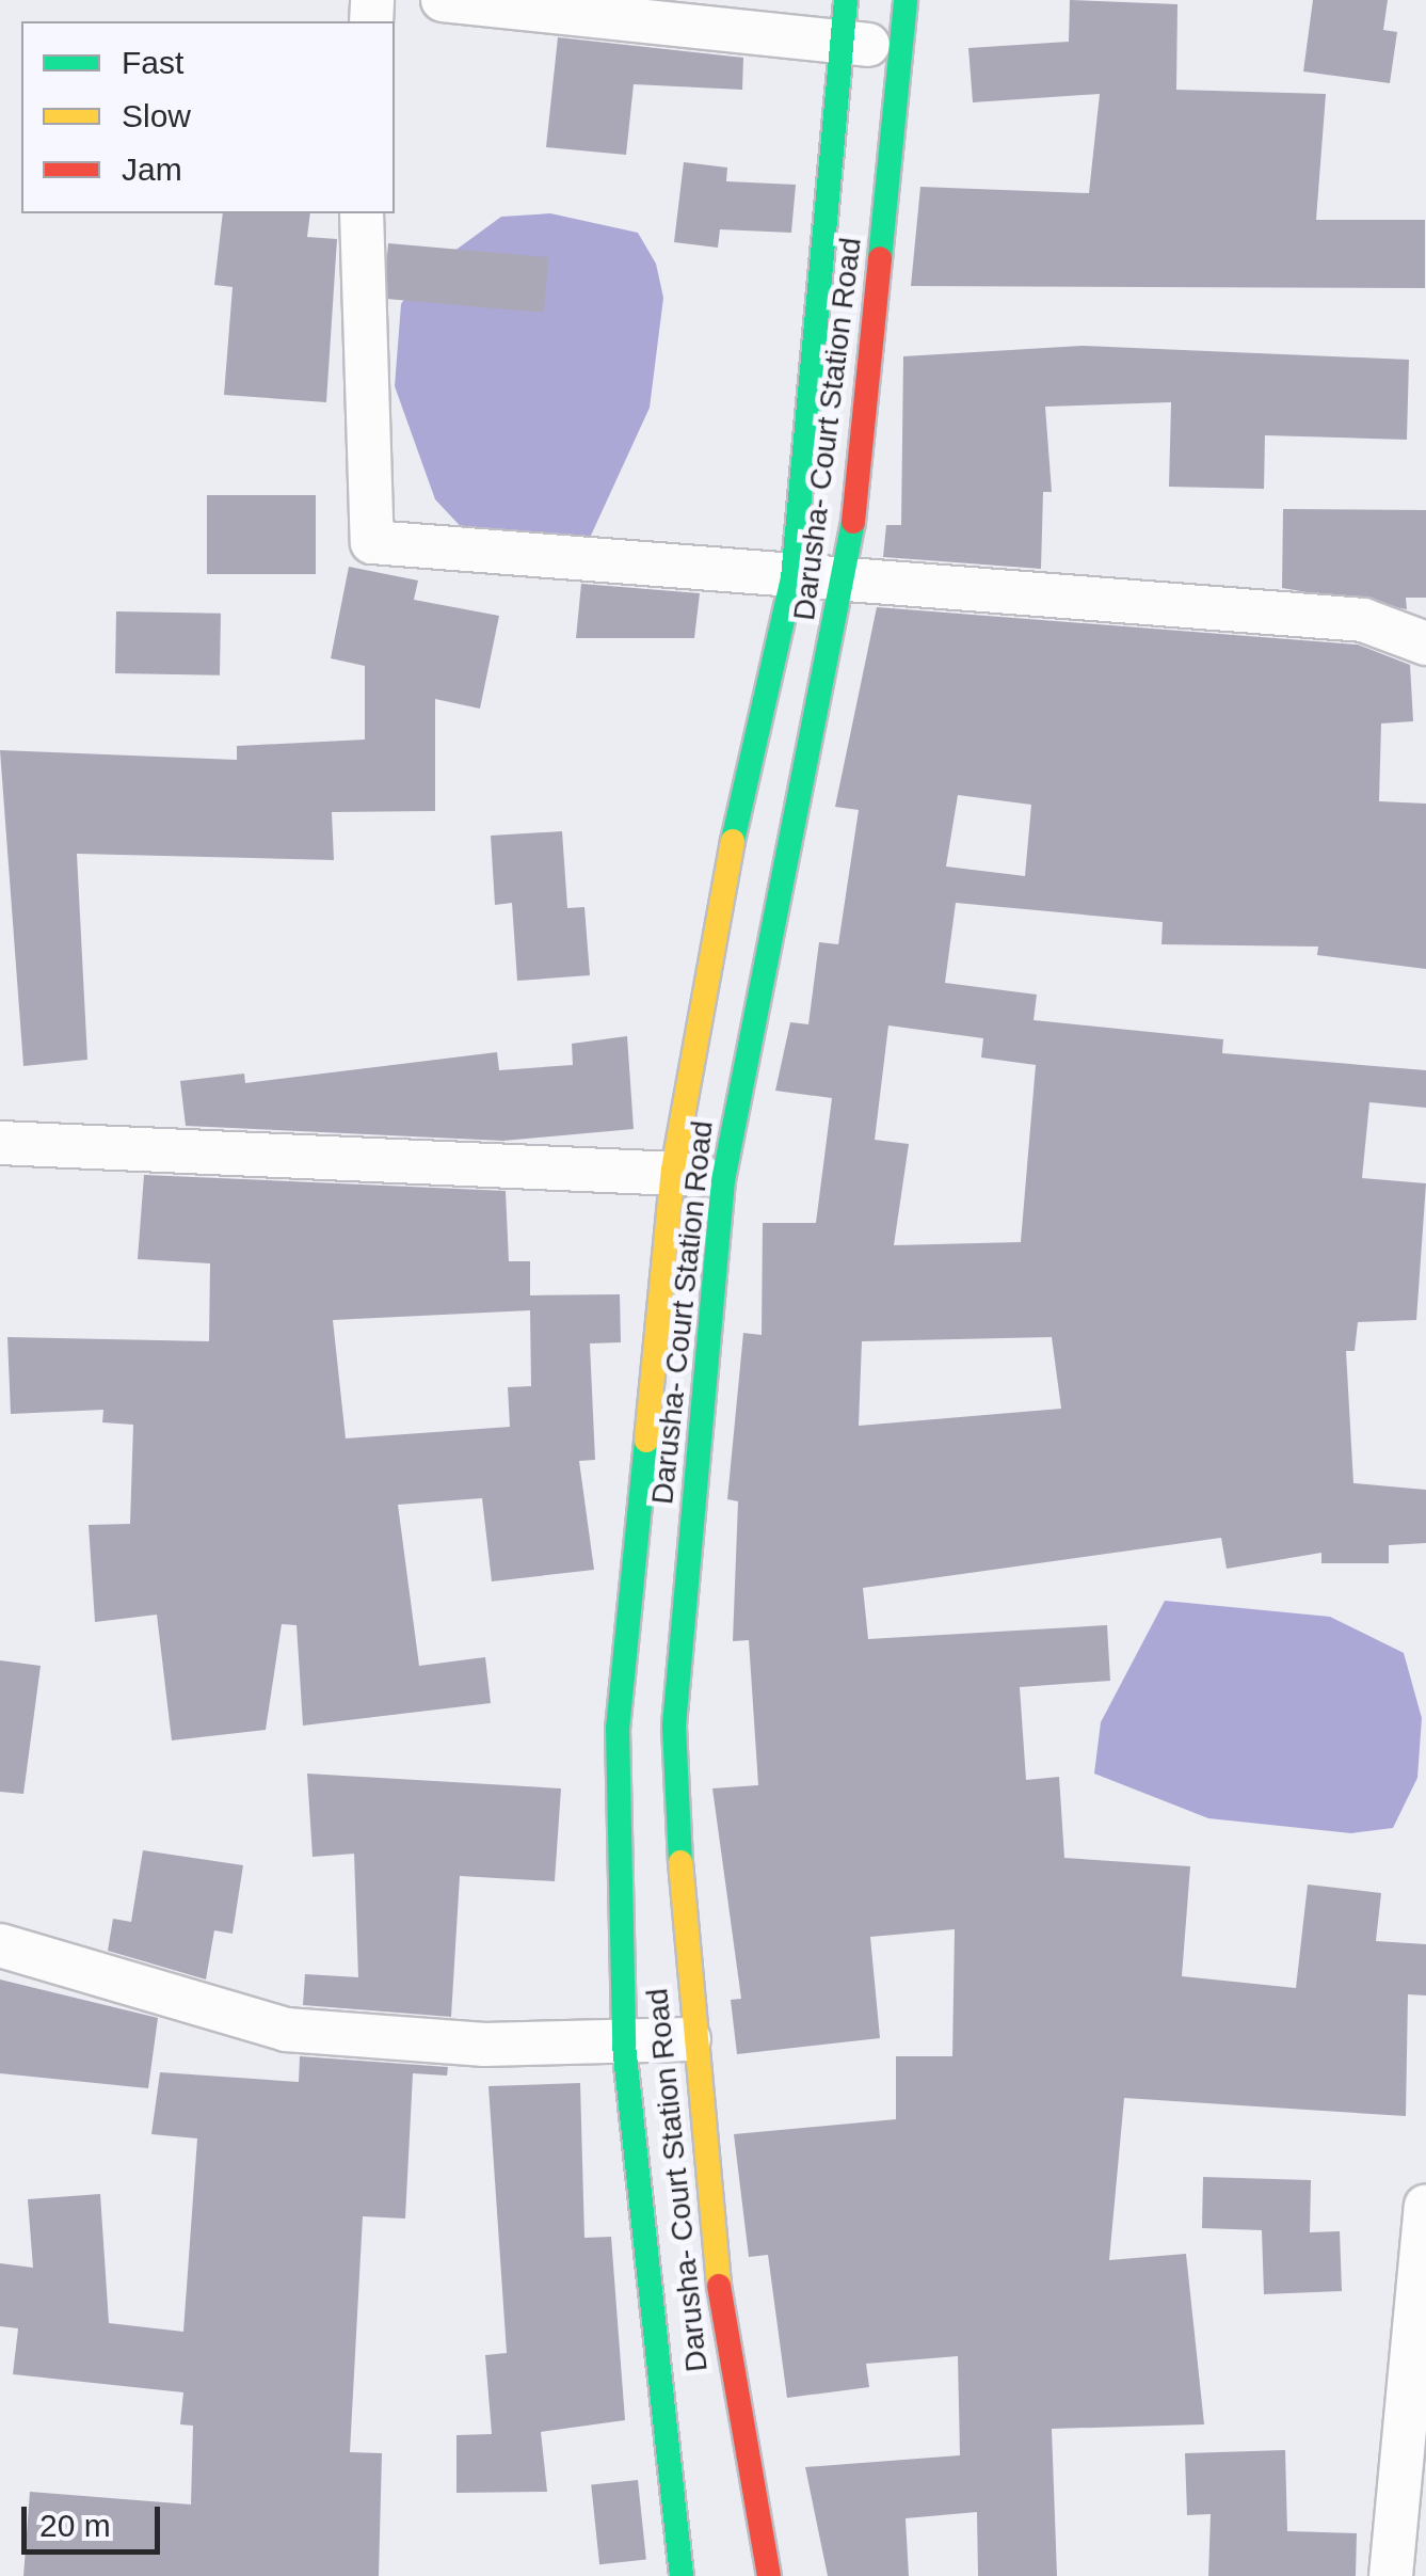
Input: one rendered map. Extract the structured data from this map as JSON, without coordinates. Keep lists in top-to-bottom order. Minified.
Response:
{"streets":{"street":["Darusha- Court Station Road"]},"legend":["Fast","Slow","Jam"],"scale_bar":"20 m"}
